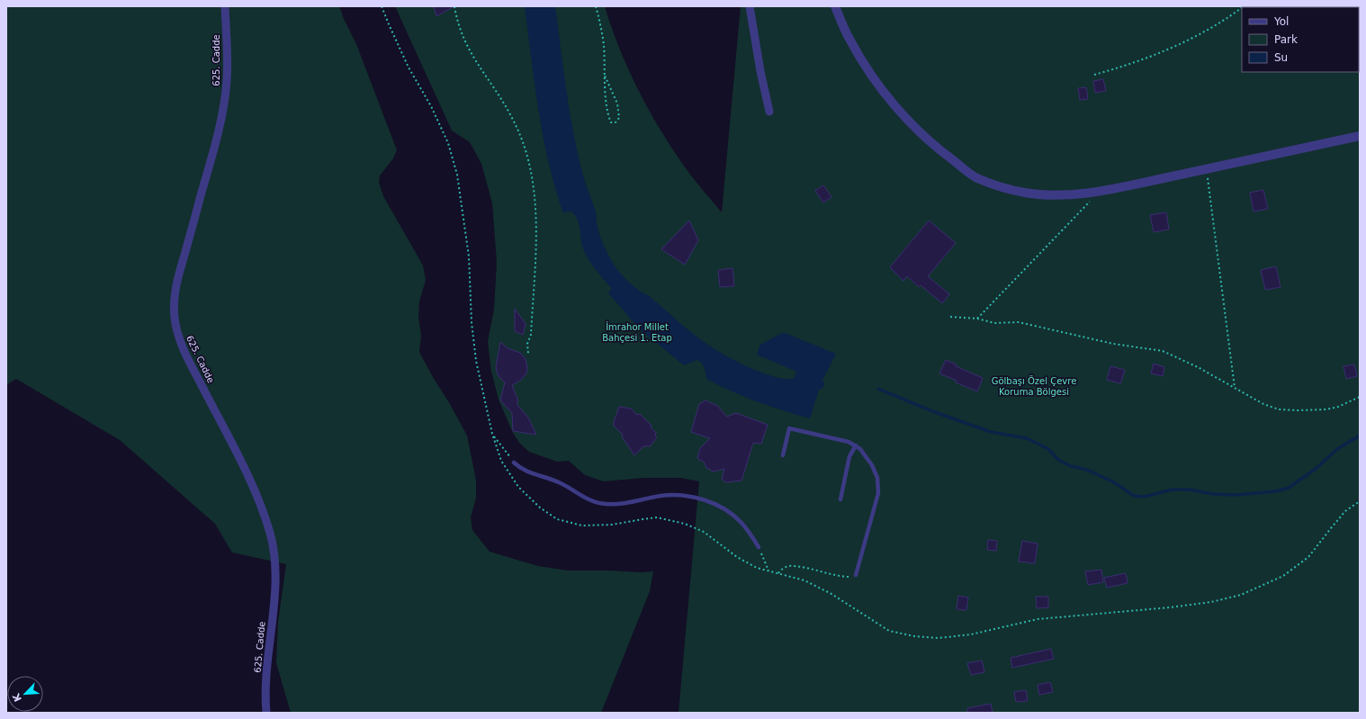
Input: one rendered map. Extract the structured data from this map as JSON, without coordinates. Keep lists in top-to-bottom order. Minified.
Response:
{"streets":{"street":["625. Cadde"]},"parks":["İmrahor Millet Bahçesi 1. Etap","Gölbaşı Özel Çevre Koruma Bölgesi"],"legend":["Yol","Park","Su"],"north":"bottom left"}
